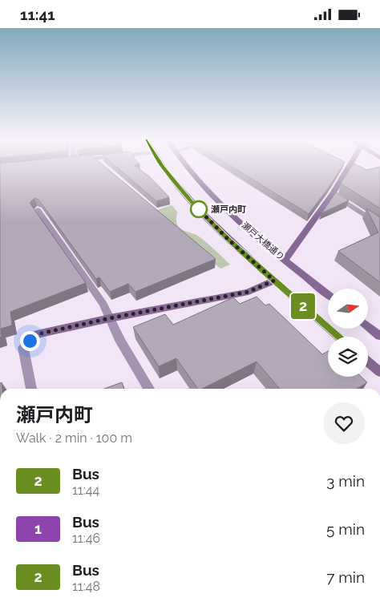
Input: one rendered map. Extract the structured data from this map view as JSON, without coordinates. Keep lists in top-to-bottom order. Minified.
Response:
{"streets":{"street":["瀬戸大橋通り"]},"places":["瀬戸内町"],"lines":["bus line 2"],"north":"right","page":{"status":"11:41","on_map":"2","heading":["瀬戸内町","Walk · 2 min · 100 m"],"list":[{"mark":"2","name":"Bus","note":"11:44","value":"3 min"},{"mark":"1","name":"Bus","note":"11:46","value":"5 min"},{"mark":"2","name":"Bus","note":"11:48","value":"7 min"}]}}
